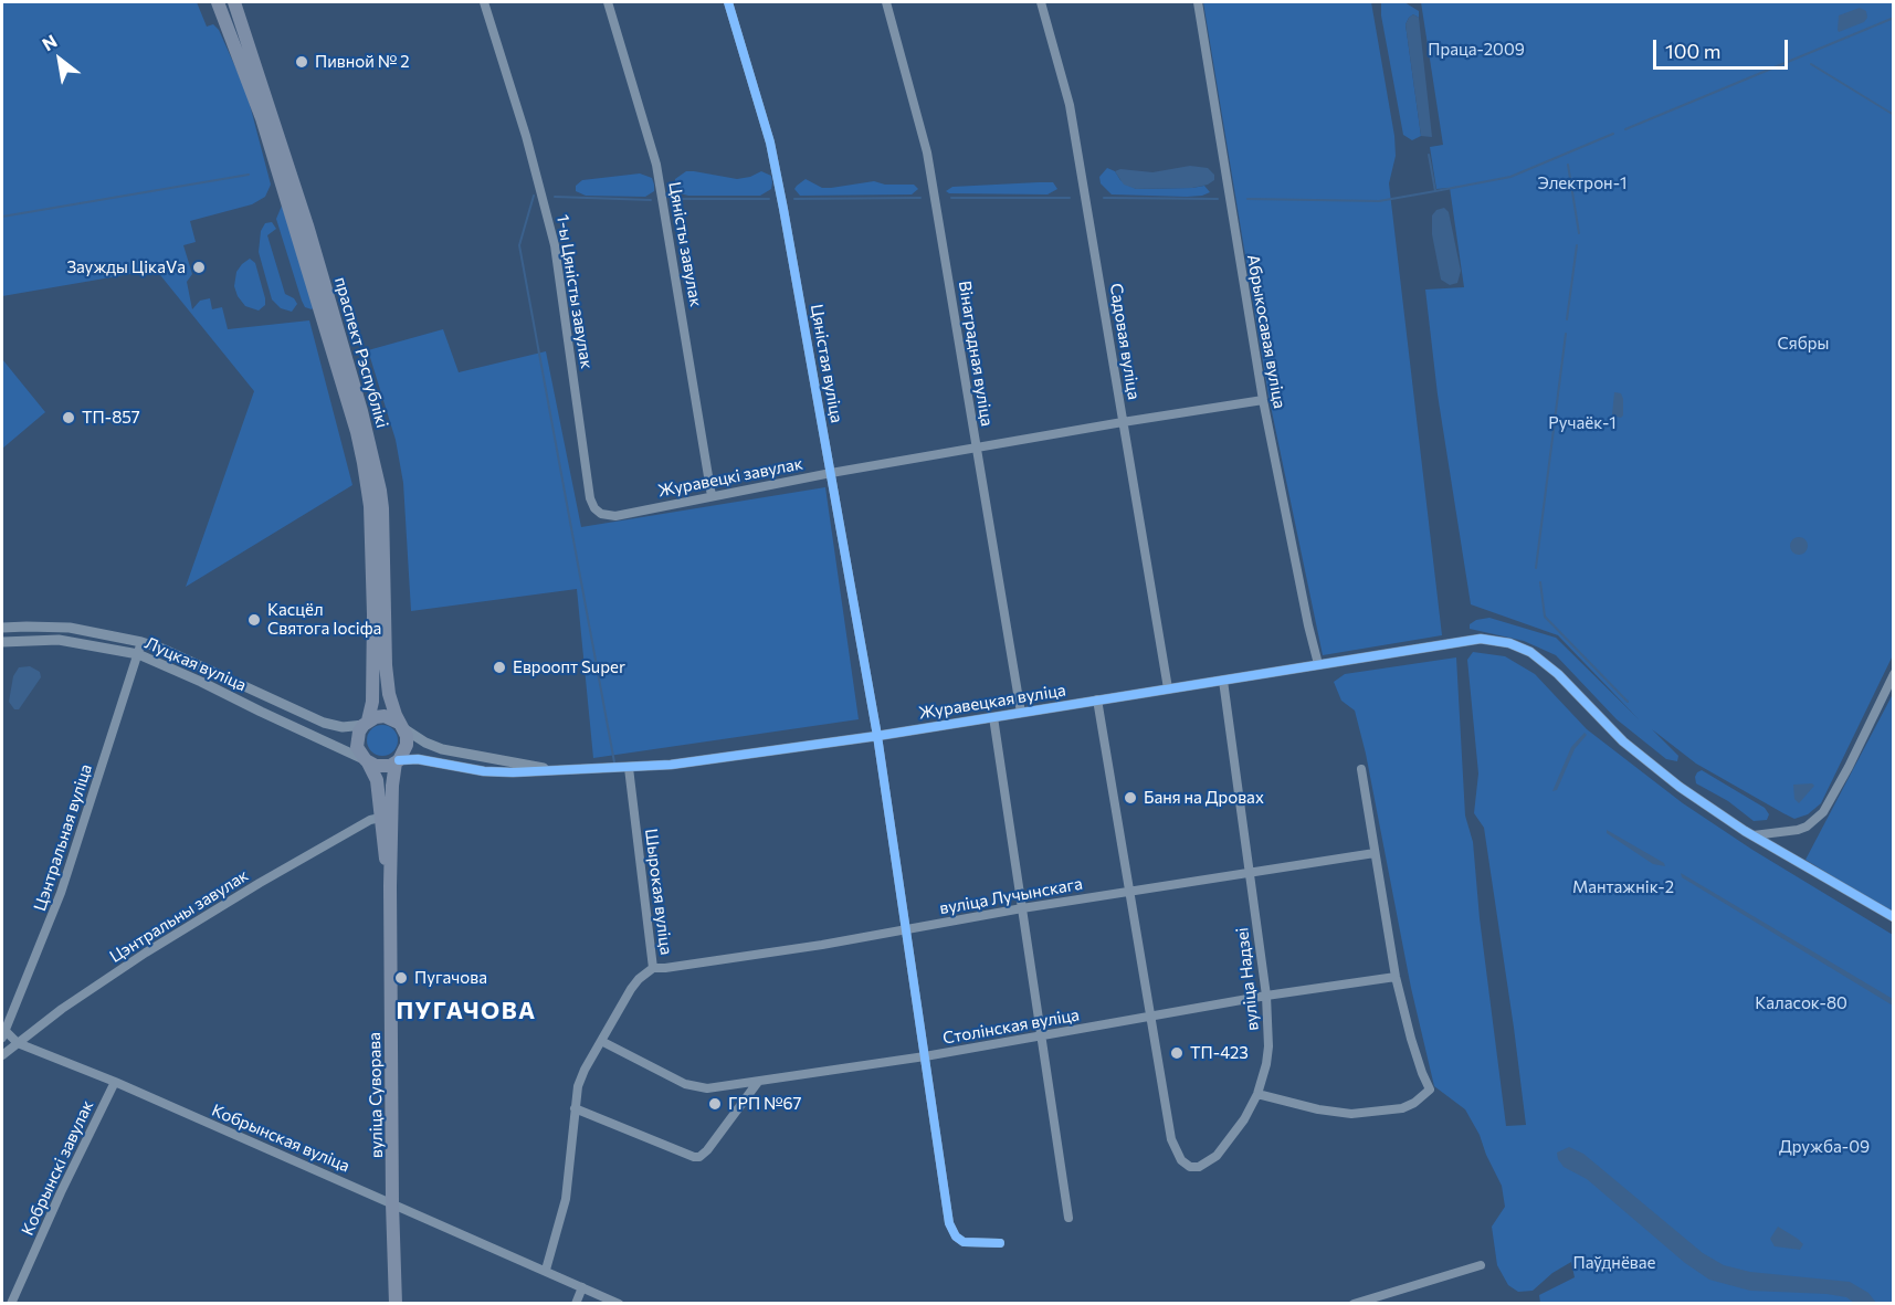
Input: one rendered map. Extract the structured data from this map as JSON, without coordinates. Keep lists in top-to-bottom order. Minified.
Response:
{"streets":{"main road":["праспект Рэспублікі","вуліца Суворава"],"street":["Цяністы завулак","1-ы Цяністы завулак","Абрыкосавая вуліца","Садовая вуліца","Вінаградная вуліца","Цяністая вуліца","Журавецкі завулак","Луцкая вуліца","Журавецкая вуліца","Цэнтральная вуліца","Шырокая вуліца","вуліца Лучынскага","Цэнтральны завулак","вуліца Надзеі","Столінская вуліца","Кобрынская вуліца","Кобрынскі завулак"]},"crossings":[["Цяністы завулак","Журавецкі завулак"],["1-ы Цяністы завулак","Журавецкі завулак"],["Абрыкосавая вуліца","Журавецкі завулак"],["Абрыкосавая вуліца","Журавецкая вуліца"],["Садовая вуліца","Журавецкі завулак"],["Садовая вуліца","Журавецкая вуліца"],["праспект Рэспублікі","Луцкая вуліца"],["праспект Рэспублікі","Журавецкая вуліца"],["праспект Рэспублікі","вуліца Суворава"],["Вінаградная вуліца","Журавецкі завулак"],["Вінаградная вуліца","Журавецкая вуліца"],["Цяністая вуліца","Журавецкі завулак"],["Цяністая вуліца","Журавецкая вуліца"],["Цяністая вуліца","вуліца Лучынскага"],["Цяністая вуліца","Столінская вуліца"],["Луцкая вуліца","Журавецкая вуліца"],["Луцкая вуліца","Цэнтральная вуліца"],["Луцкая вуліца","вуліца Суворава"],["Журавецкая вуліца","Шырокая вуліца"],["Журавецкая вуліца","вуліца Надзеі"],["Журавецкая вуліца","вуліца Суворава"],["Цэнтральная вуліца","Кобрынская вуліца"],["Шырокая вуліца","вуліца Лучынскага"],["Шырокая вуліца","Столінская вуліца"],["Шырокая вуліца","Кобрынская вуліца"],["вуліца Лучынскага","вуліца Надзеі"],["Цэнтральны завулак","вуліца Суворава"],["Цэнтральны завулак","Кобрынская вуліца"],["вуліца Надзеі","Столінская вуліца"],["вуліца Суворава","Кобрынская вуліца"],["Кобрынская вуліца","Кобрынскі завулак"]],"districts":["ПУГАЧОВА"],"parks":["Праца-2009","Электрон-1","Сябры","Ручаёк-1","Мантажнік-2","Каласок-80","Дружба-09","Паўднёвае"],"places":["Пивной № 2","Заужды ЦікаVа","ТП-857","Касцёл Святога Іосіфа","Евроопт Super","Баня на Дровах","Пугачова","ТП-423","ГРП №67"],"scale_bar":"100 m","north":"top left"}
